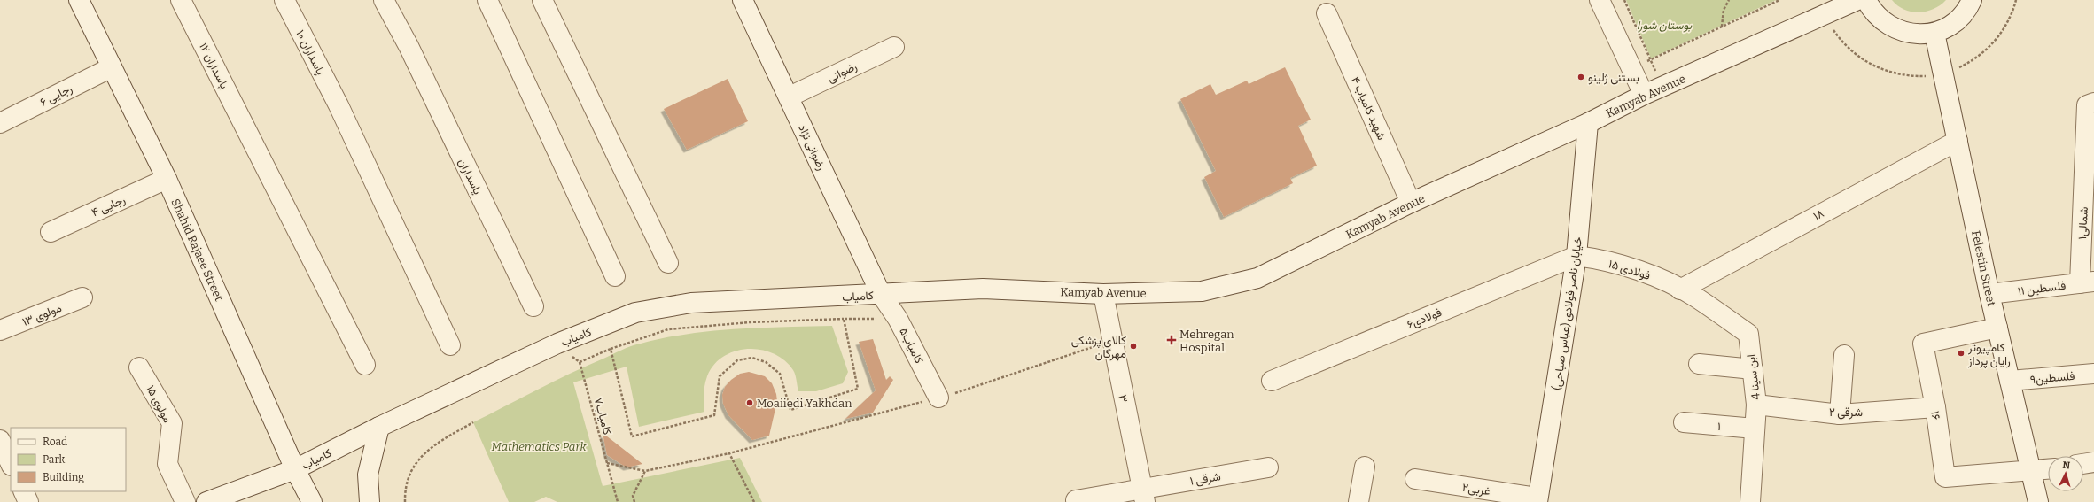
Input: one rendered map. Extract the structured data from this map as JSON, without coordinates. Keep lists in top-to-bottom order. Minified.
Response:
{"streets":{"street":["پاسداران ۱۰","پاسداران ۱۲","رضوانی","رجایی ۶","Kamyab Avenue","شهید کامیاب ۴","رضوانی نژاد","پاسداران","رجایی ۴","۱۸","شمالی۱","Shahid Rajaee Street","Felestin Street","فولادی ۱۵","فلسطین ۱۱","کامیاب","خیابان ناصر فولادی (عباس صباحی)","مولوی ۱۳","فولادی۶","کامیاب۵","ابن سینا 4","فلسطین۹","۳","مولوی ۱۵","۲ شرقی","۱۶","۱","۱ شرقی","غربی۲"],"path":["کامیاب۷"]},"crossings":[["رضوانی","رضوانی نژاد"],["رجایی ۶","Shahid Rajaee Street"],["Kamyab Avenue","شهید کامیاب ۴"],["Kamyab Avenue","رضوانی نژاد"],["Kamyab Avenue","کامیاب"],["Kamyab Avenue","خیابان ناصر فولادی (عباس صباحی)"],["Kamyab Avenue","کامیاب۵"],["Kamyab Avenue","۳"],["رضوانی نژاد","کامیاب"],["رضوانی نژاد","کامیاب۵"],["رجایی ۴","Shahid Rajaee Street"],["۱۸","Felestin Street"],["۱۸","فولادی ۱۵"],["۱۸","ابن سینا 4"],["شمالی۱","فلسطین ۱۱"],["Shahid Rajaee Street","کامیاب"],["Felestin Street","فلسطین ۱۱"],["Felestin Street","فلسطین۹"],["Felestin Street","۱۶"],["فولادی ۱۵","خیابان ناصر فولادی (عباس صباحی)"],["فولادی ۱۵","فولادی۶"],["فولادی ۱۵","ابن سینا 4"],["کامیاب","کامیاب۵"],["خیابان ناصر فولادی (عباس صباحی)","فولادی۶"],["خیابان ناصر فولادی (عباس صباحی)","غربی۲"],["ابن سینا 4","۲ شرقی"],["ابن سینا 4","۱"],["۳","۱ شرقی"],["۲ شرقی","۱۶"]],"parks":["بوستان شورا","Mathematics Park"],"places":{"other":["بستنی ژلینو","کالای پزشکی مهرگان","کامپیوتر رایان پرداز","Moaiiedi Yakhdan"],"health":["Mehregan Hospital"]},"legend":["Road","Park","Building"],"north":"top"}
